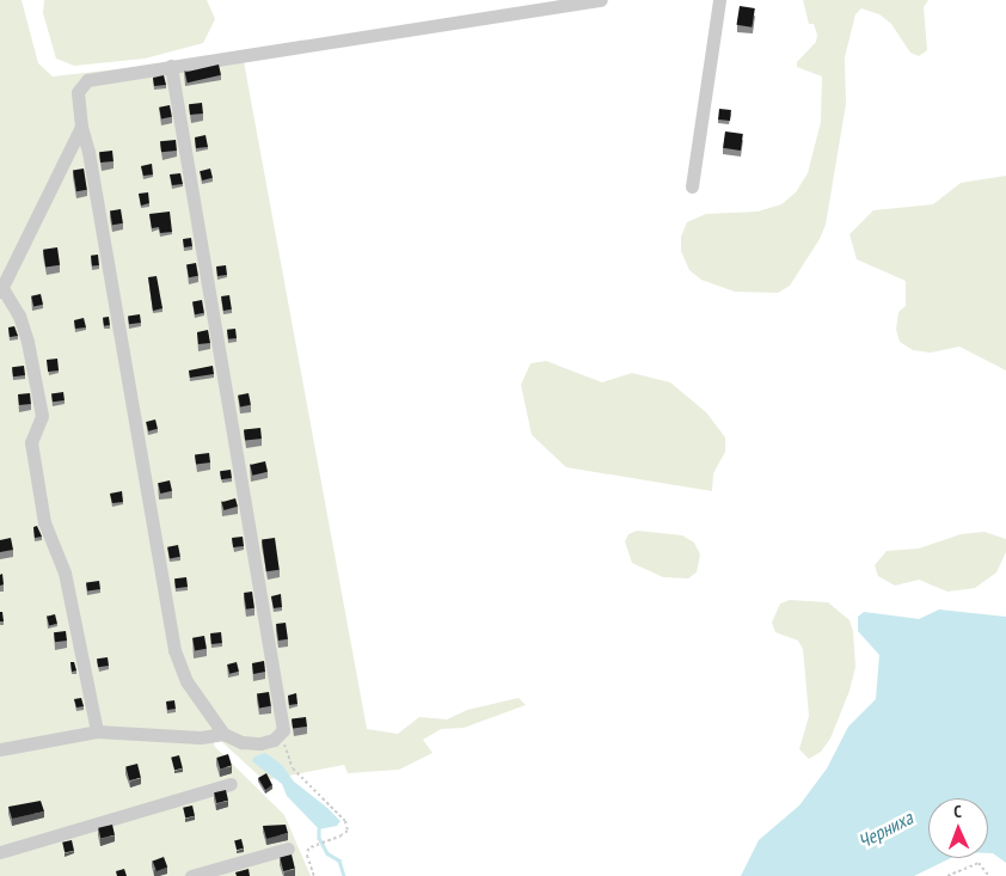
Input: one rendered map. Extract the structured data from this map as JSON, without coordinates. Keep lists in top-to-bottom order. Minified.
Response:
{"water":["Черниха"],"north":"top"}
